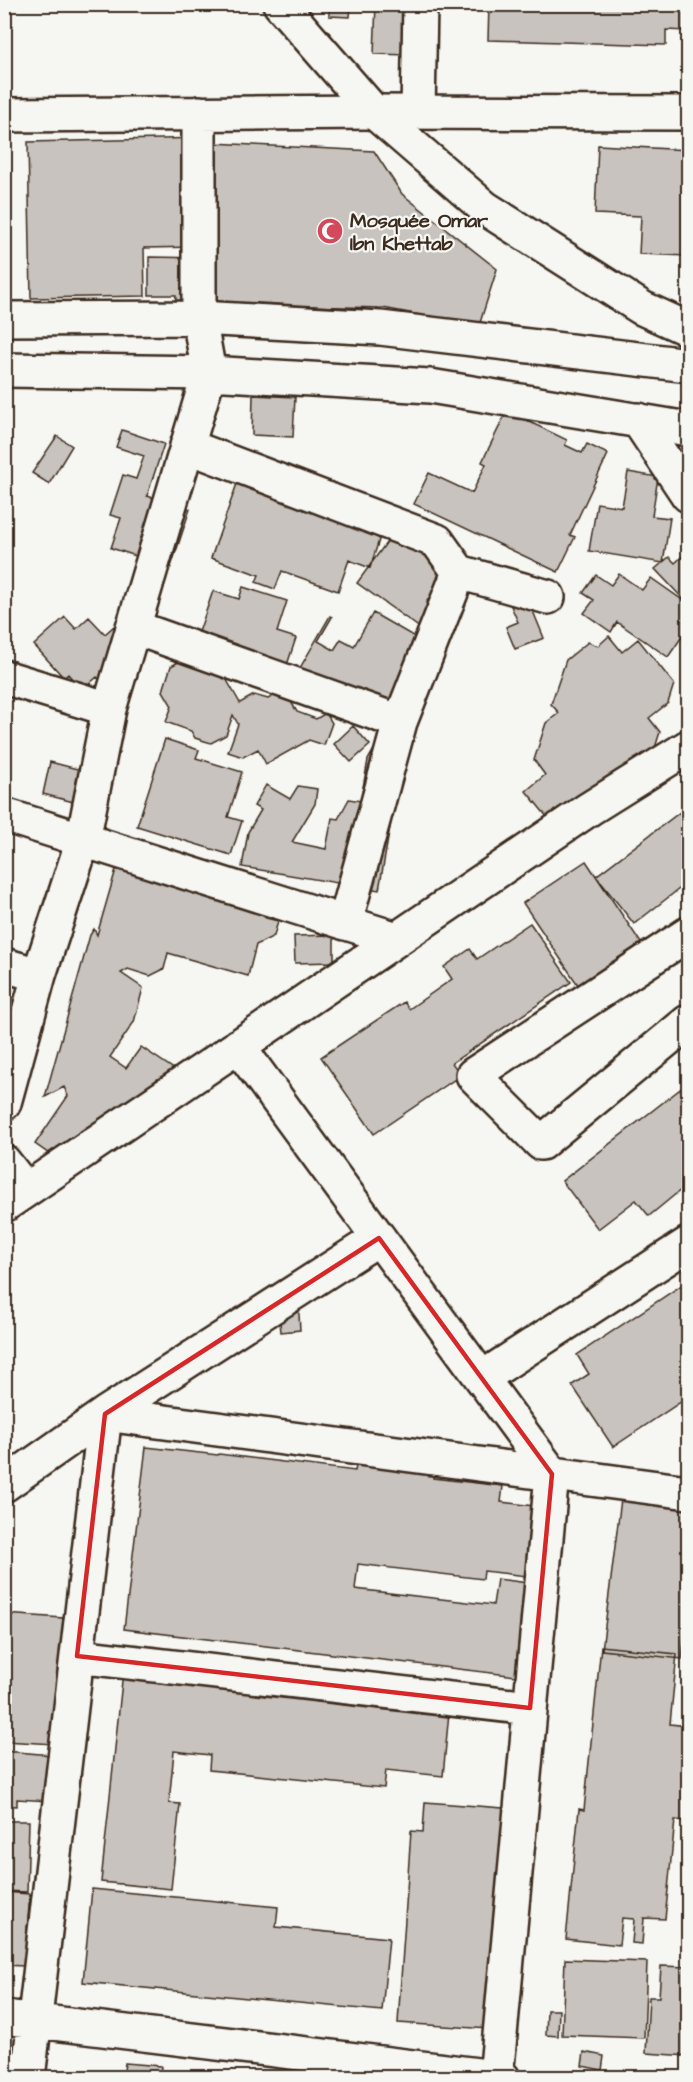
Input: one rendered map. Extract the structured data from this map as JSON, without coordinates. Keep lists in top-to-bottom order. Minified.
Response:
{"places":{"mosque":["Mosquée Omar Ibn Khettab"]}}
